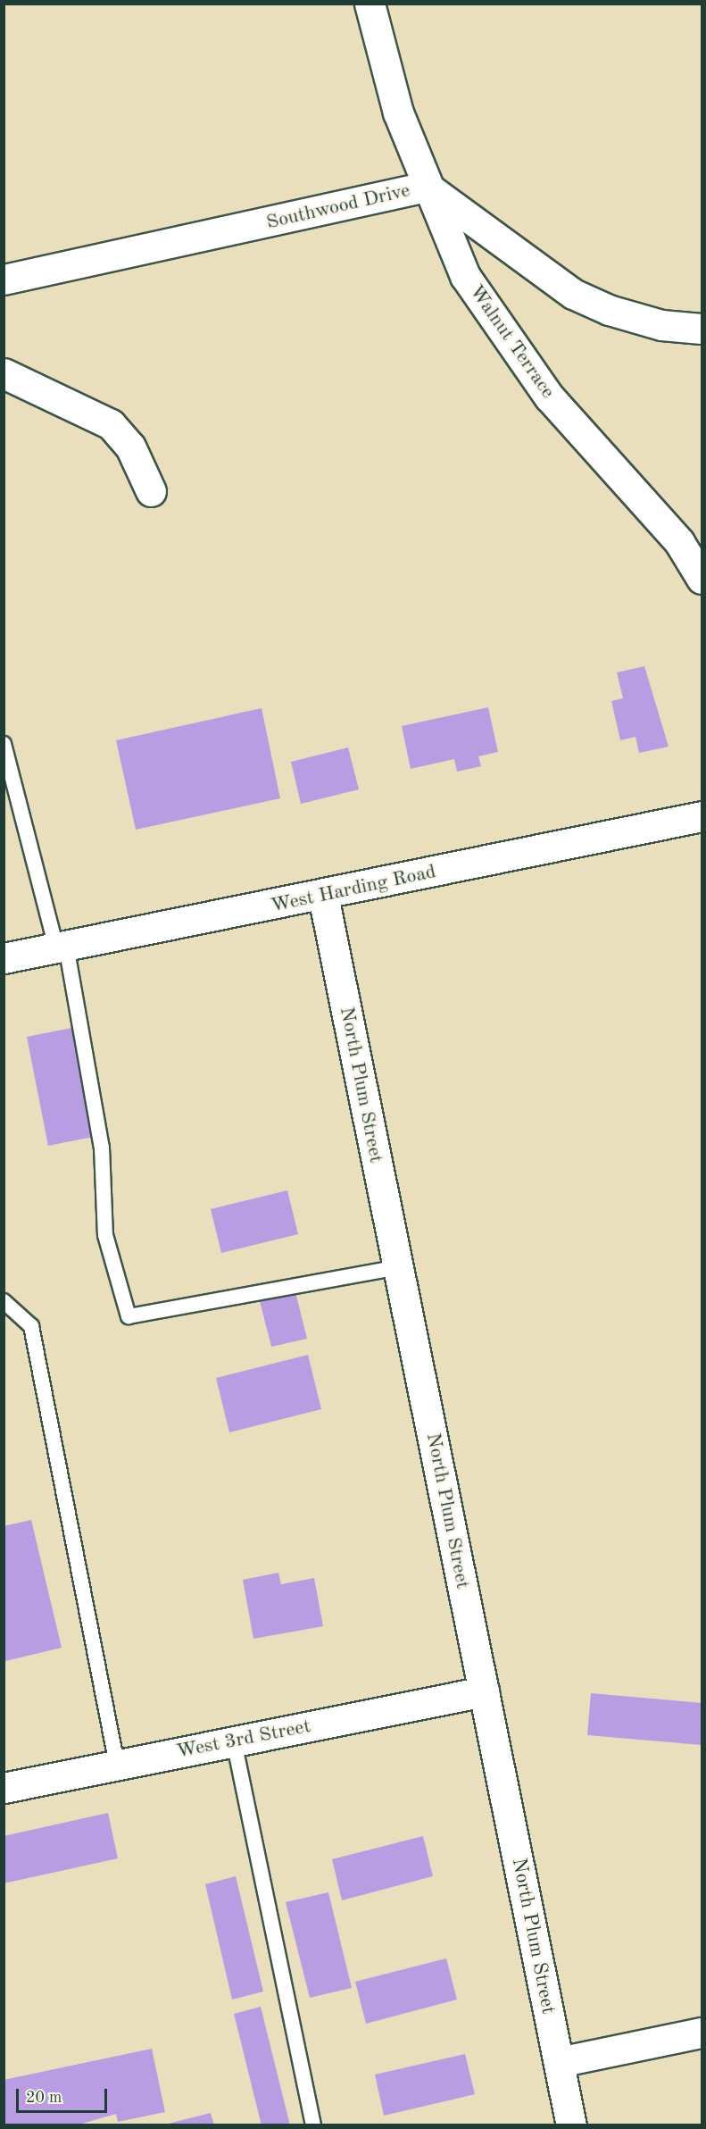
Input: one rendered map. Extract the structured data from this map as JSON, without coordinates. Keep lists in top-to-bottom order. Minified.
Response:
{"streets":{"street":["Southwood Drive","Walnut Terrace","West Harding Road","North Plum Street","West 3rd Street"]},"crossings":[["Southwood Drive","Walnut Terrace"],["West Harding Road","North Plum Street"],["North Plum Street","West 3rd Street"]],"scale_bar":"20 m"}
